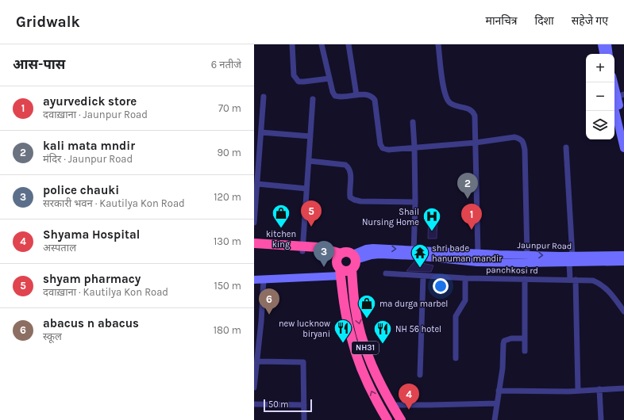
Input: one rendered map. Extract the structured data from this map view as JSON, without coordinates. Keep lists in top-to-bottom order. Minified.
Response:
{"streets":{"highway":["NH31"],"street":["Jaunpur Road","panchkosi rd"]},"crossings":[["Jaunpur Road","NH31"]],"places":{"shop":["kitchen king","ma durga marbel"],"hospital":["Shail Nursing Home"],"temple":["shri bade hanuman mandir"],"restaurant":["new lucknow biryani","NH 56 hotel"]},"scale_bar":"50 m","page":{"header":"Gridwalk","nav":["मानचित्र","दिशा","सहेजे गए"],"heading":["आस-पास","6 नतीजे"],"map_buttons":["+","−"],"list":[{"mark":"1","name":"ayurvedick store","note":"दवाख़ाना · Jaunpur Road","value":"70 m"},{"mark":"2","name":"kali mata mndir","note":"मंदिर · Jaunpur Road","value":"90 m"},{"mark":"3","name":"police chauki","note":"सरकारी भवन · Kautilya Kon Road","value":"120 m"},{"mark":"4","name":"Shyama Hospital","note":"अस्पताल","value":"130 m"},{"mark":"5","name":"shyam pharmacy","note":"दवाख़ाना · Kautilya Kon Road","value":"150 m"},{"mark":"6","name":"abacus n abacus","note":"स्कूल","value":"180 m"}],"pins":["2","5","1","3","6","4"],"scale":"50 m"}}
